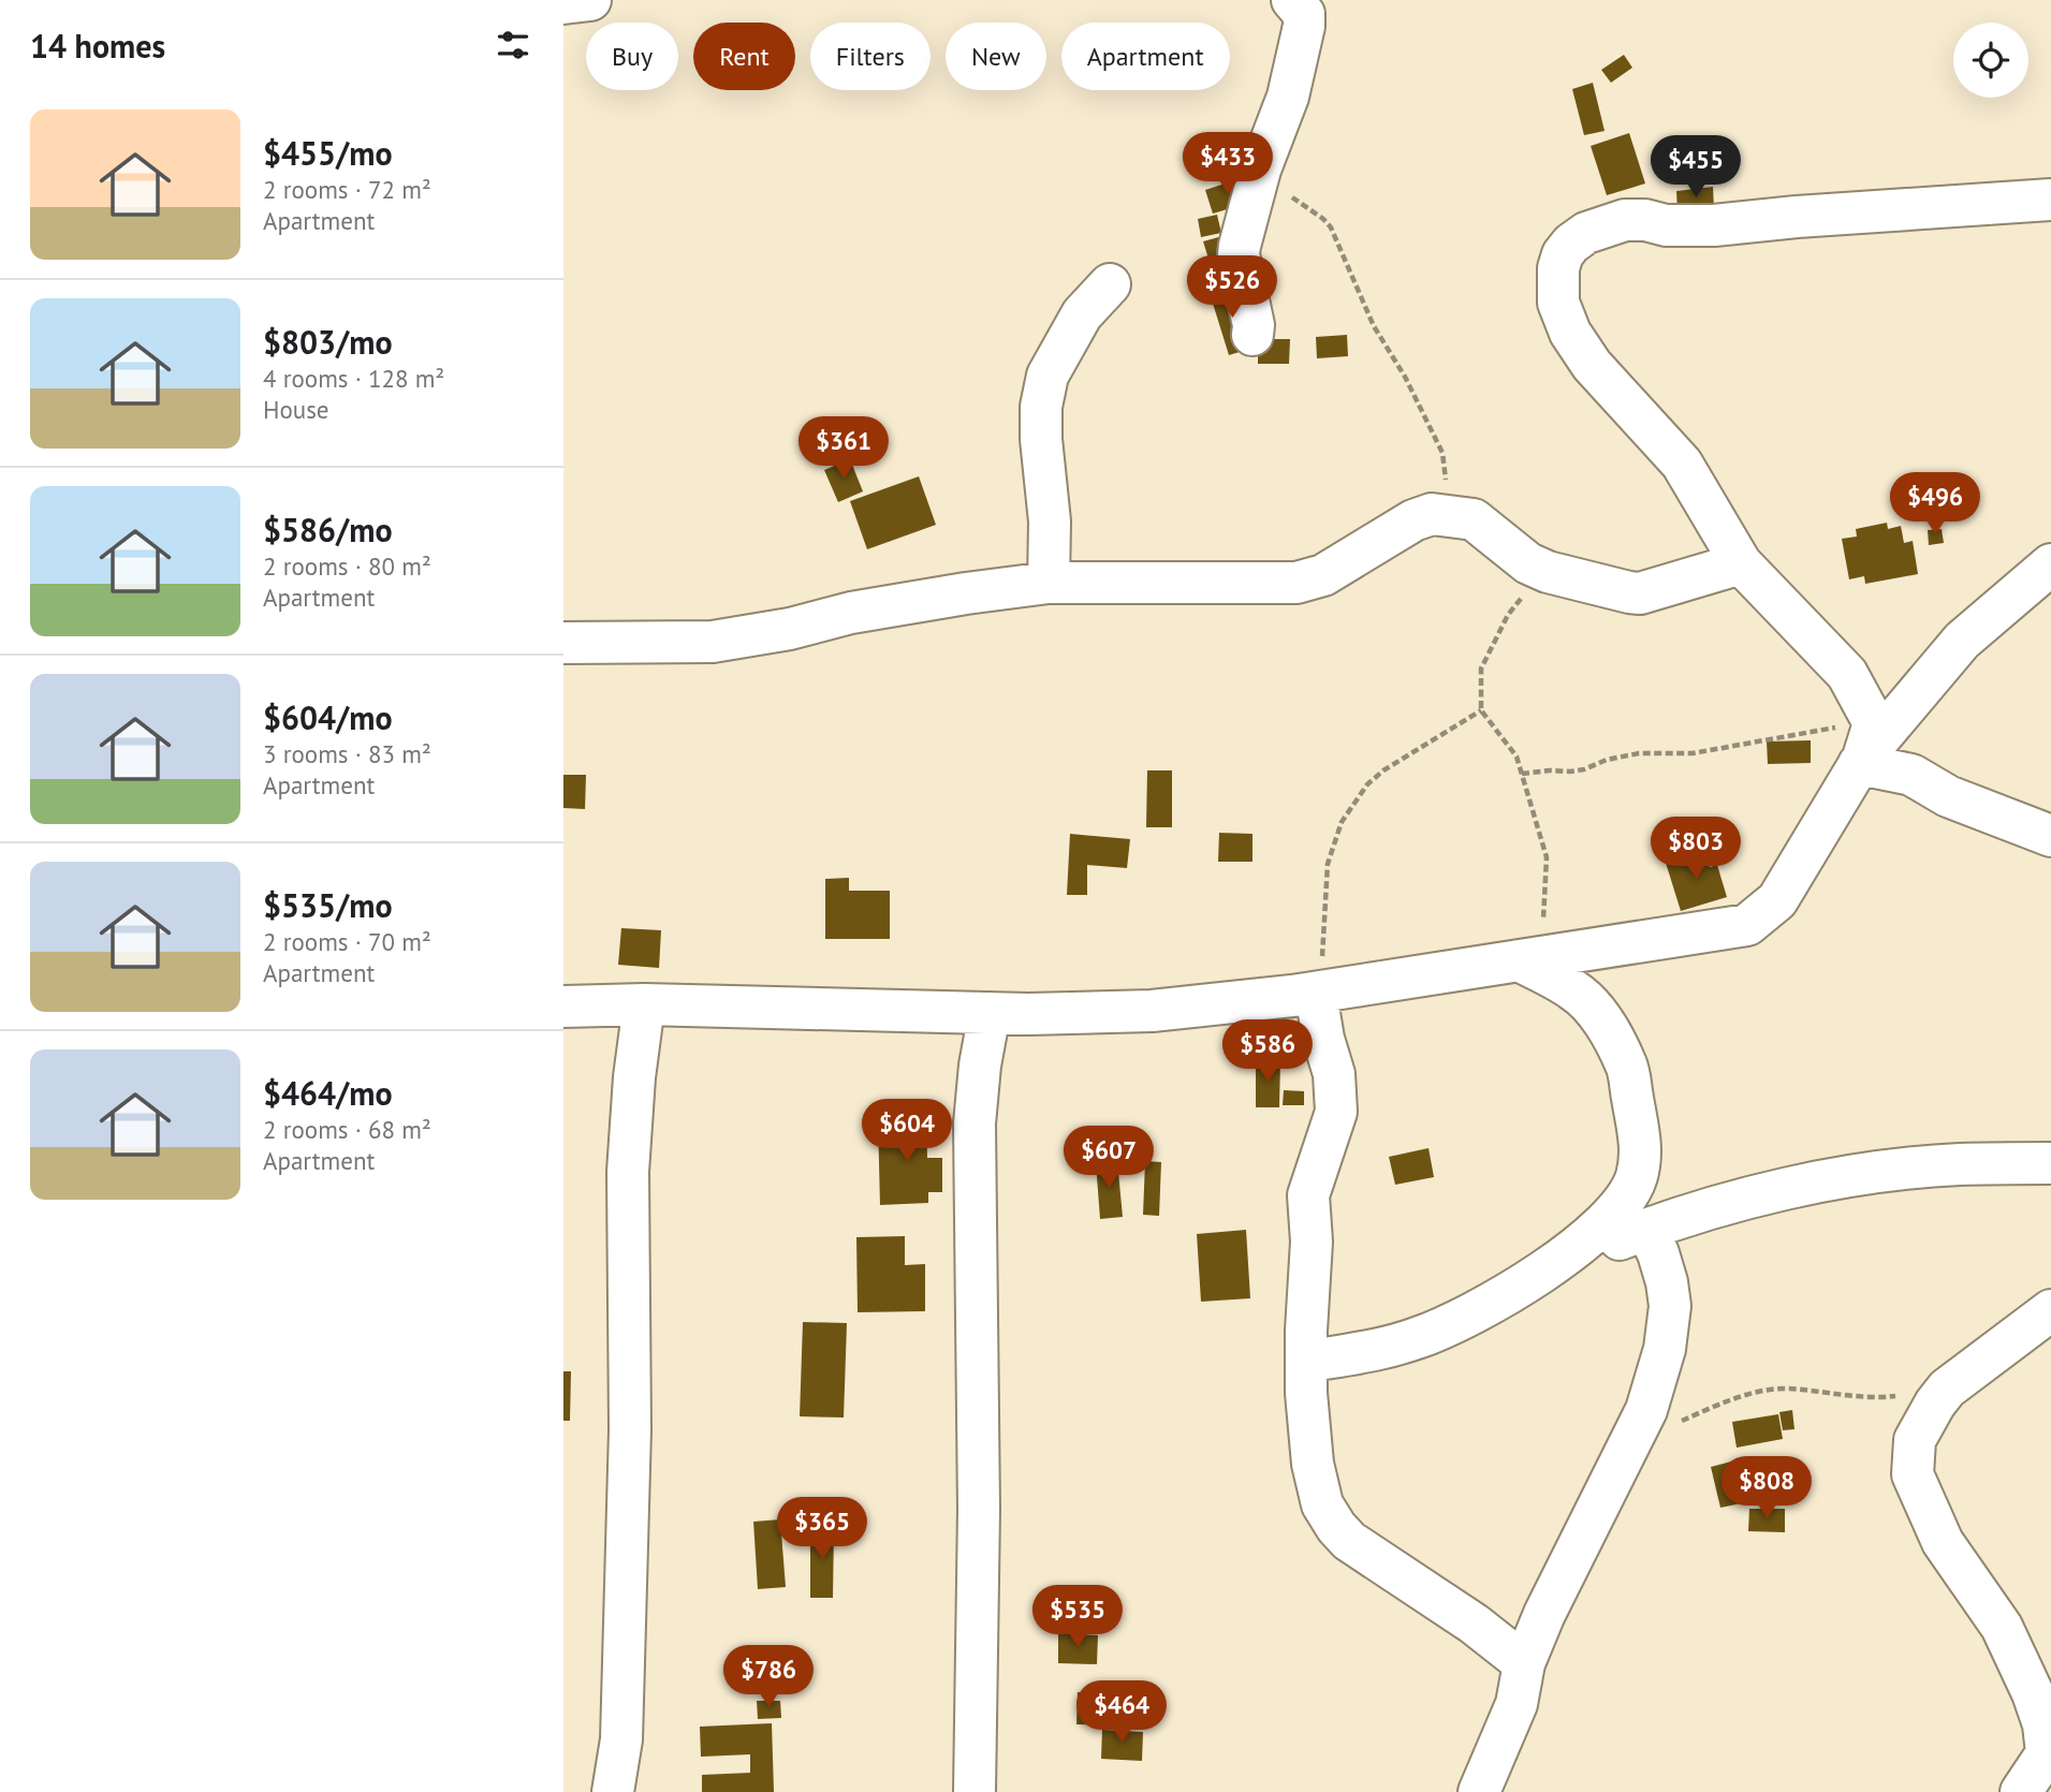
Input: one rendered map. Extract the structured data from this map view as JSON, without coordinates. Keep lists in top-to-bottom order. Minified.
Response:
{"page":{"heading":"14 homes","chip":["Buy","Rent","Filters","New","Apartment"],"list":[{"name":"$455/mo","note":"2 rooms · 72 m² · Apartment"},{"name":"$803/mo","note":"4 rooms · 128 m² · House"},{"name":"$586/mo","note":"2 rooms · 80 m² · Apartment"},{"name":"$604/mo","note":"3 rooms · 83 m² · Apartment"},{"name":"$535/mo","note":"2 rooms · 70 m² · Apartment"},{"name":"$464/mo","note":"2 rooms · 68 m² · Apartment"}],"price":["$433","$455","$526","$361","$496","$803","$586","$604","$607","$808","$365","$535","$786","$464"]}}
